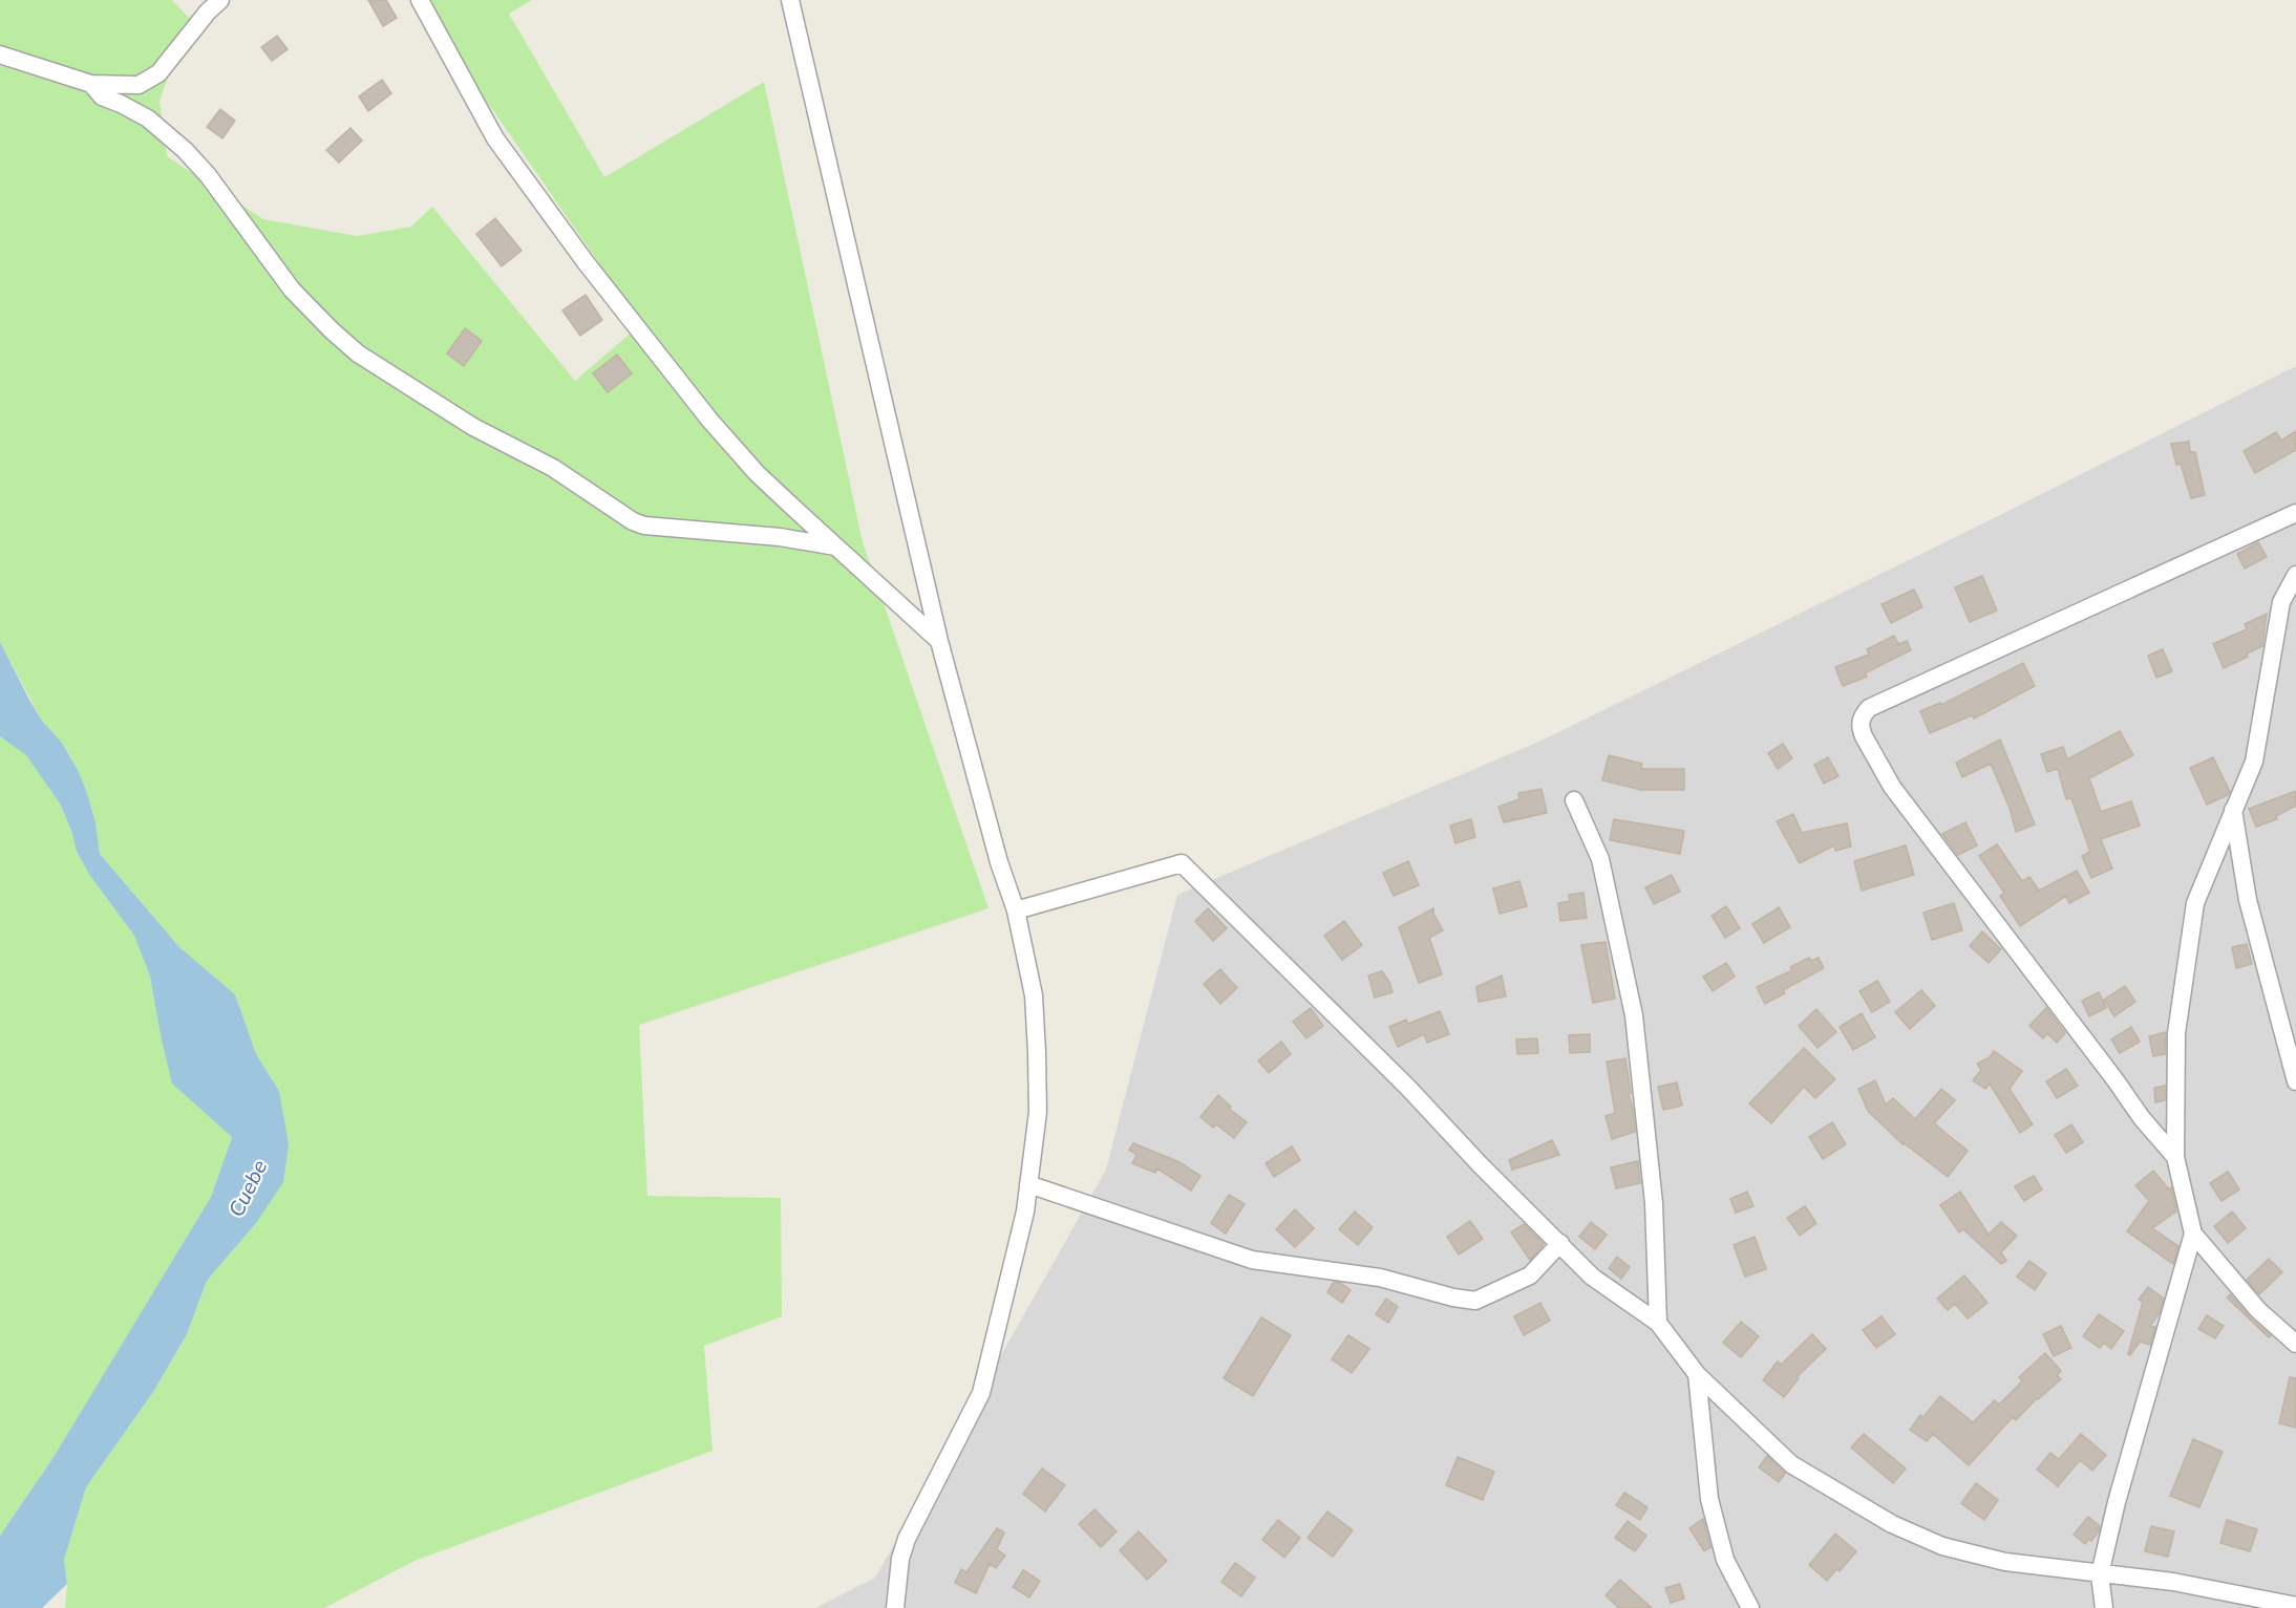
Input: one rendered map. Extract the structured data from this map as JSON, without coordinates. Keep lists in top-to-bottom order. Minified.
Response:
{"water":["Cuebe"]}
